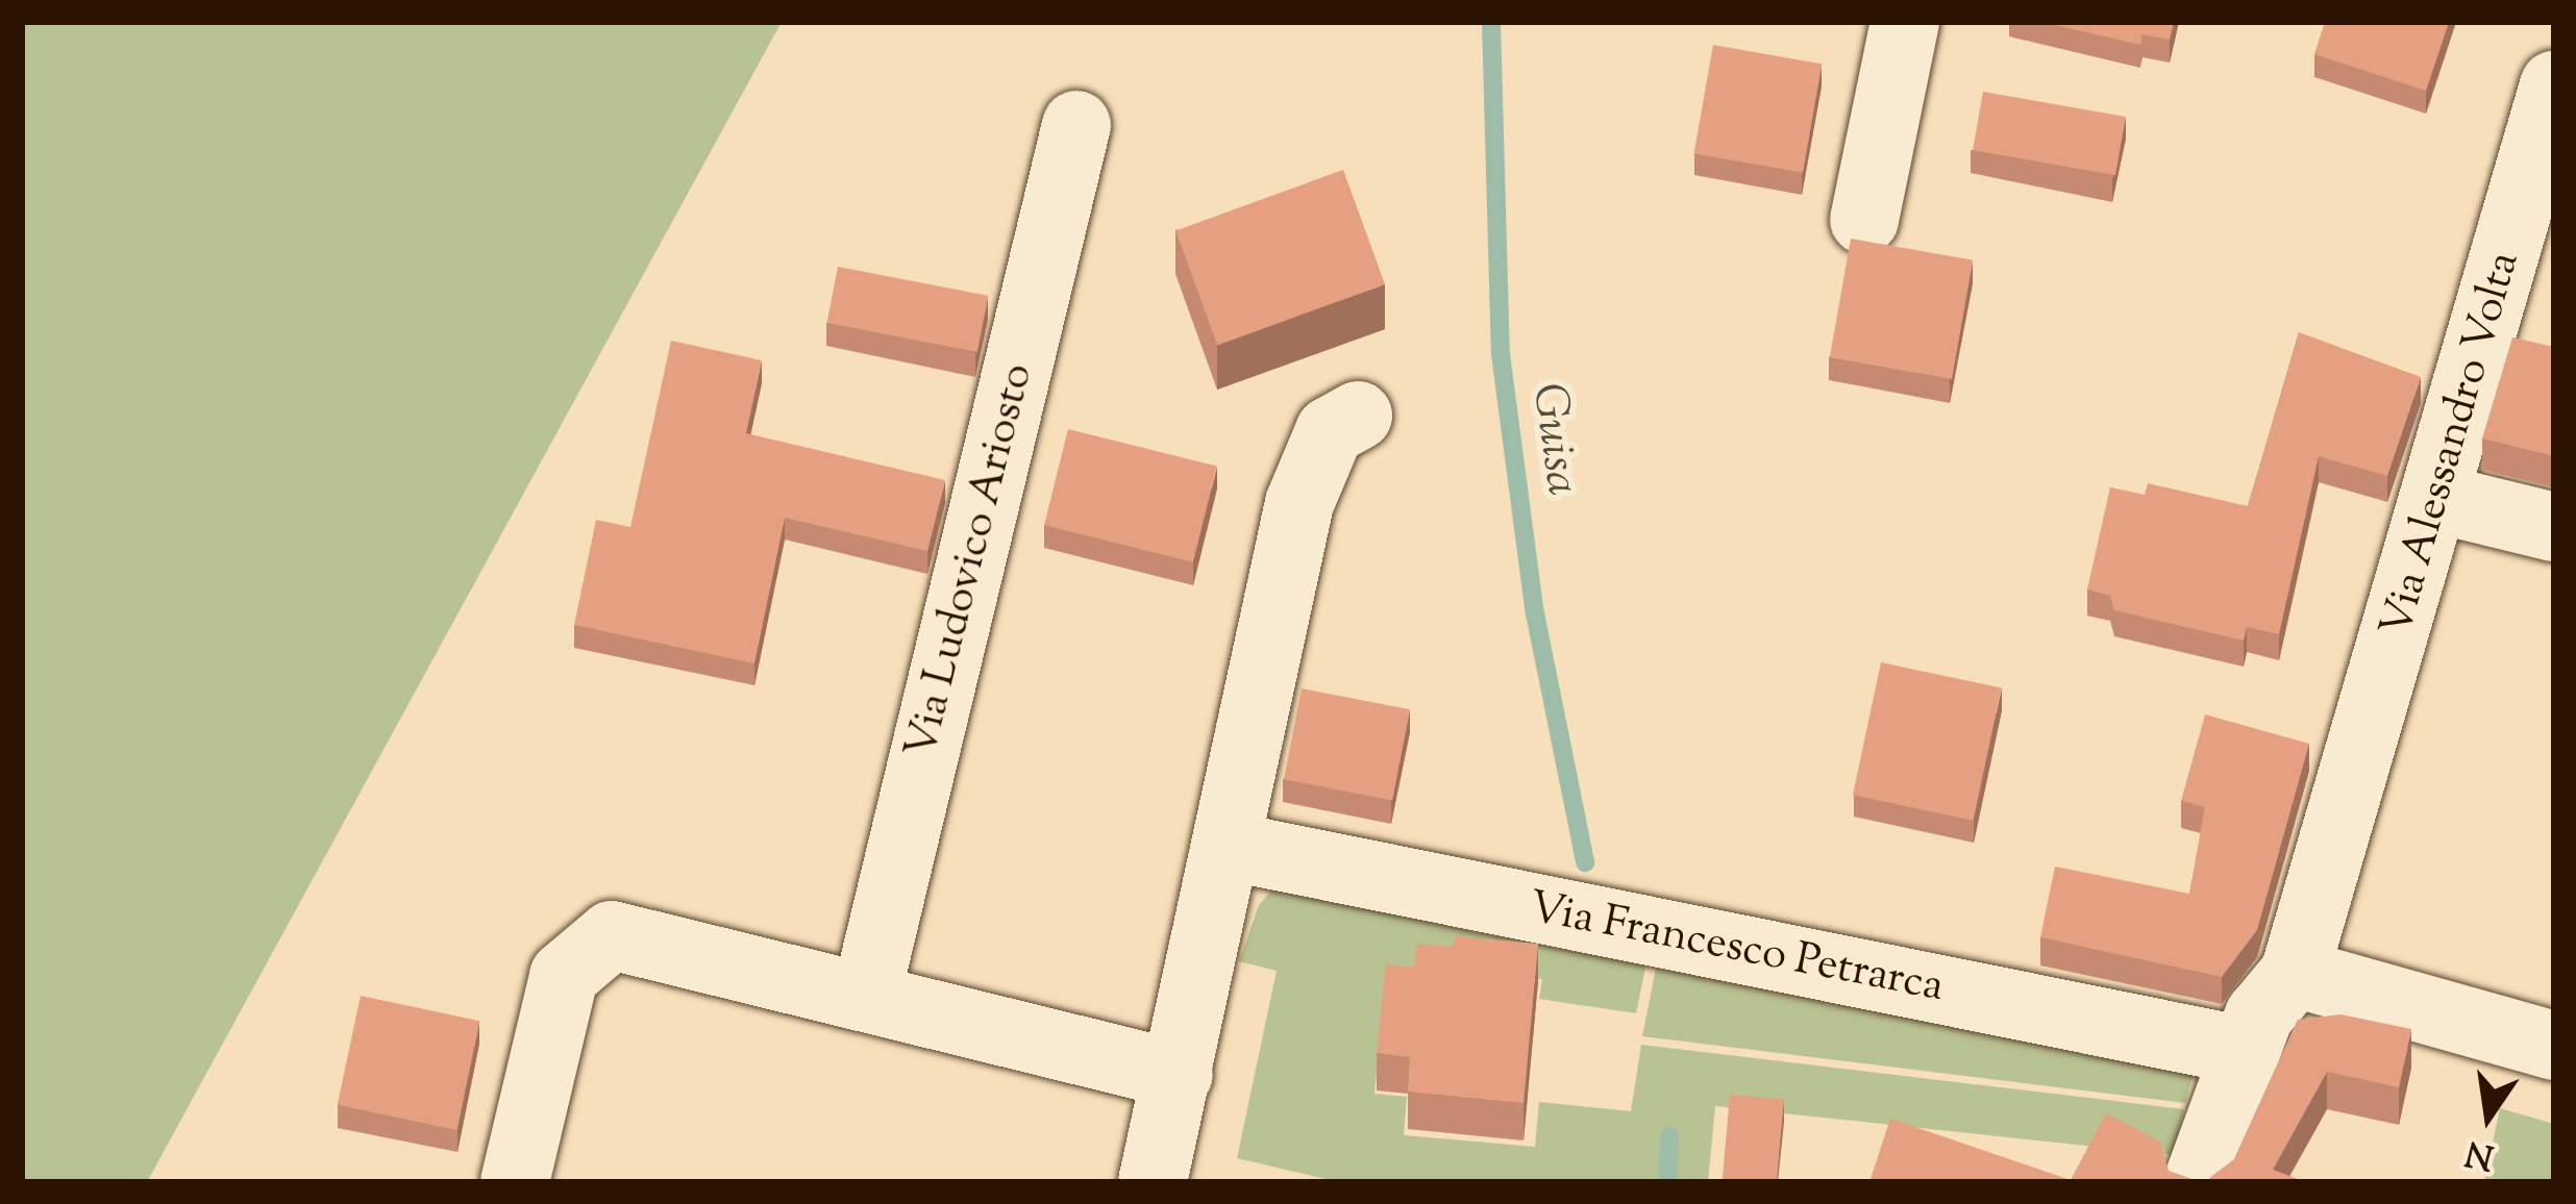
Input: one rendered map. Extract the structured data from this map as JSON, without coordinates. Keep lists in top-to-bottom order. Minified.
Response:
{"streets":{"street":["Via Alessandro Volta","Via Ludovico Ariosto","Via Francesco Petrarca"]},"water":["Guisa"],"north":"bottom"}
